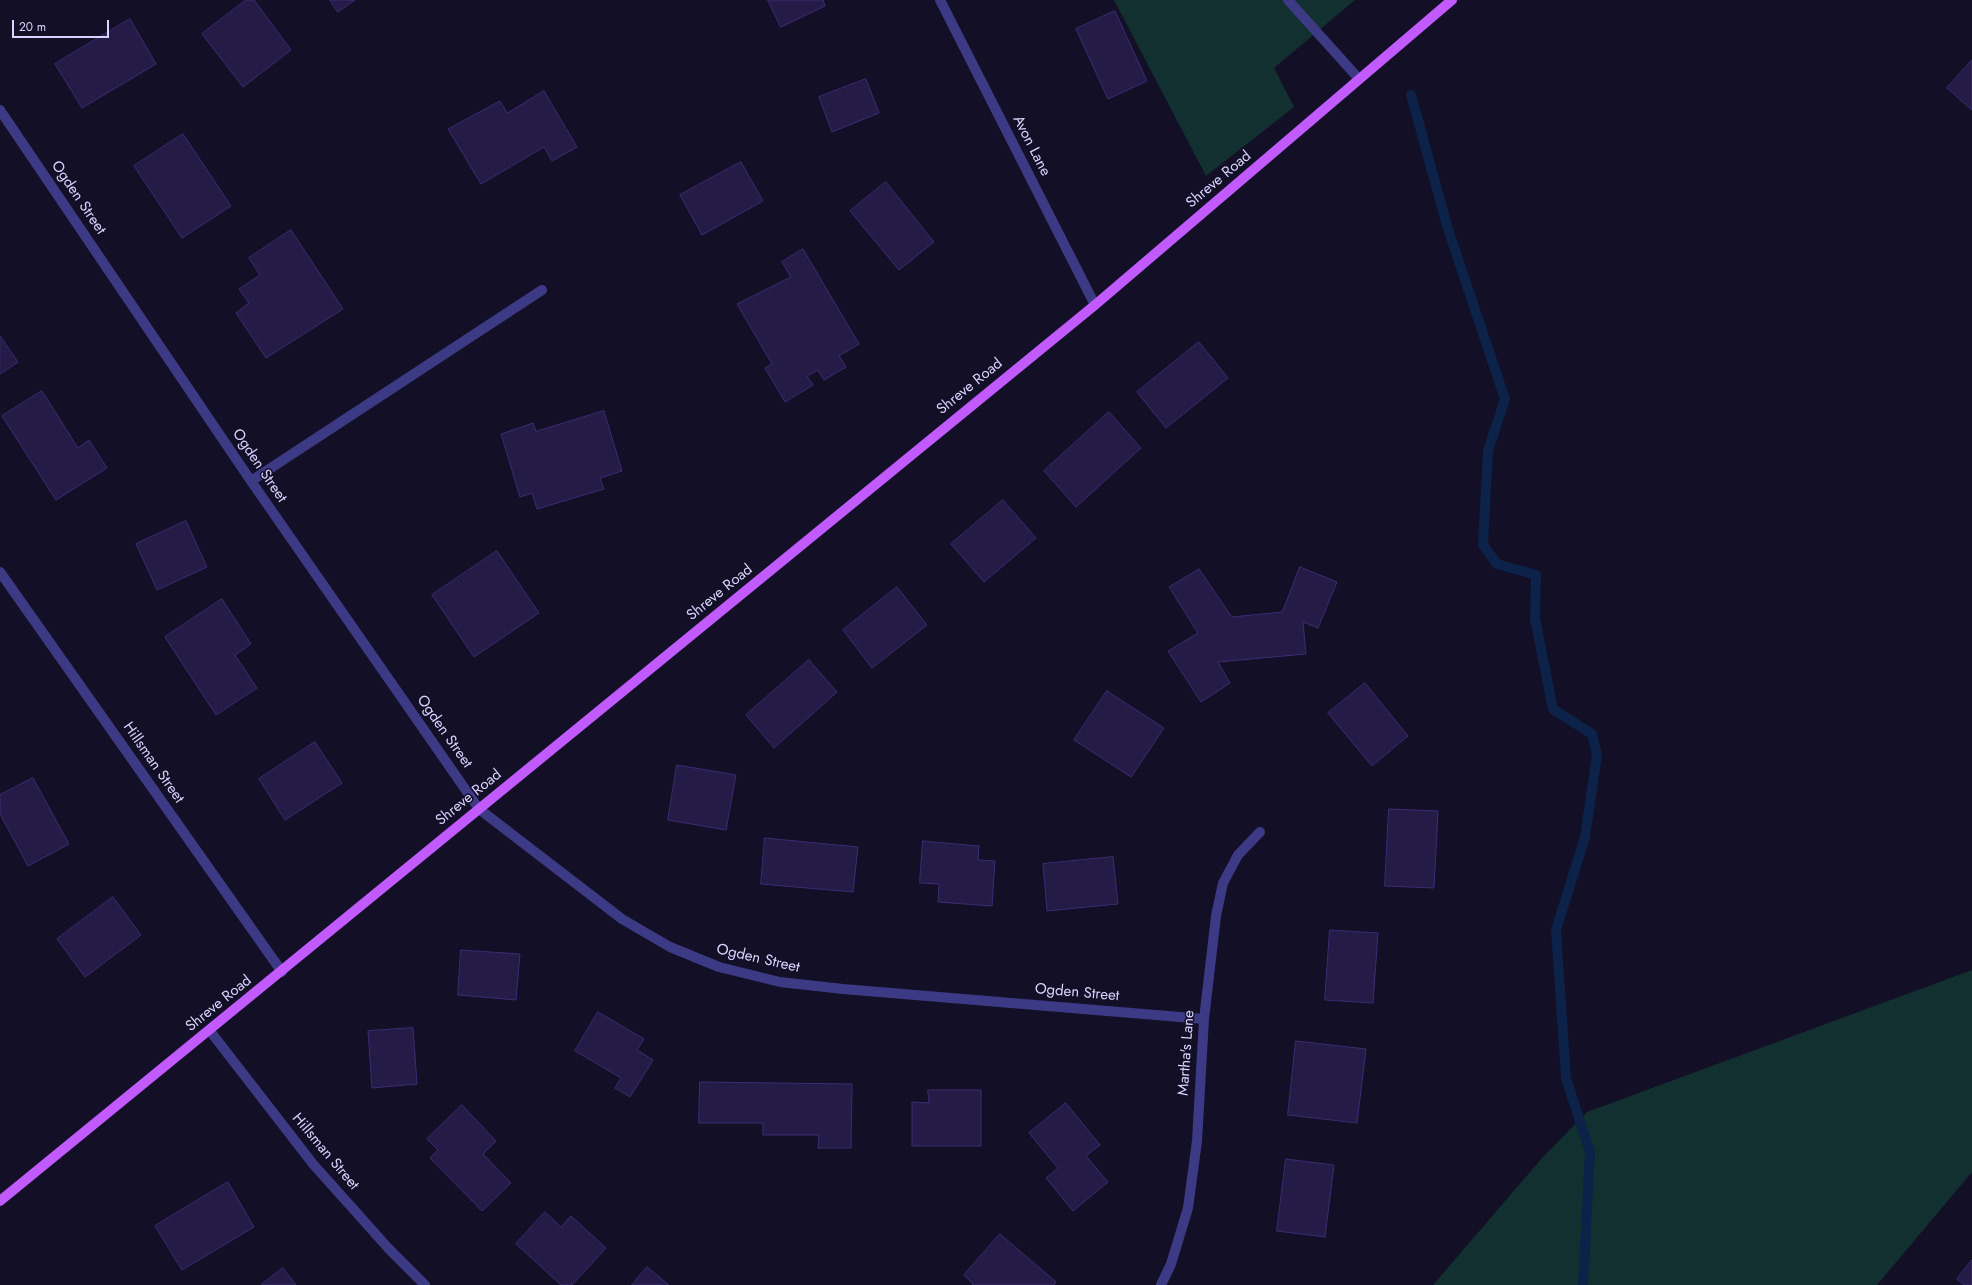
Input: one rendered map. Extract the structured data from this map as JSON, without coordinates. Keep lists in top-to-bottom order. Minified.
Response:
{"streets":{"main road":["Shreve Road"],"street":["Avon Lane","Ogden Street","Hillsman Street","Martha's Lane"]},"crossings":[["Avon Lane","Shreve Road"],["Shreve Road","Ogden Street"],["Shreve Road","Hillsman Street"],["Ogden Street","Martha's Lane"]],"scale_bar":"20 m"}
